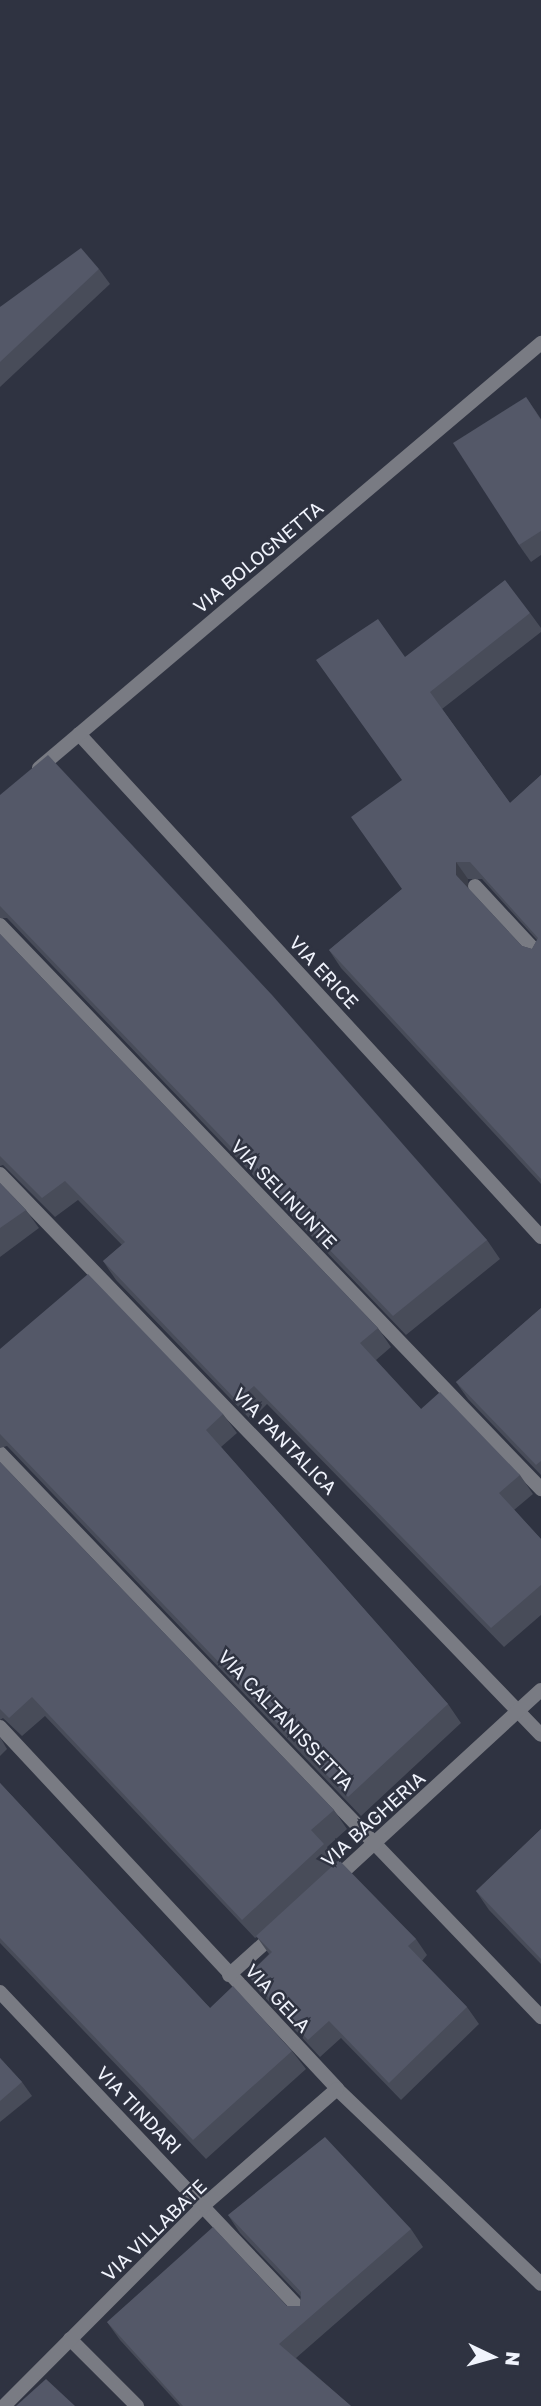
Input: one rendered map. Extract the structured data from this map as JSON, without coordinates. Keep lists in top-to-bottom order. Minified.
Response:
{"streets":{"street":["VIA BOLOGNETTA","VIA ERICE","VIA SELINUNTE","VIA PANTALICA","VIA CALTANISSETTA","VIA BAGHERIA","VIA GELA","VIA TINDARI","VIA VILLABATE"]},"crossings":[["VIA BOLOGNETTA","VIA ERICE"],["VIA PANTALICA","VIA BAGHERIA"],["VIA CALTANISSETTA","VIA BAGHERIA"],["VIA GELA","VIA VILLABATE"],["VIA TINDARI","VIA VILLABATE"]],"north":"right"}
